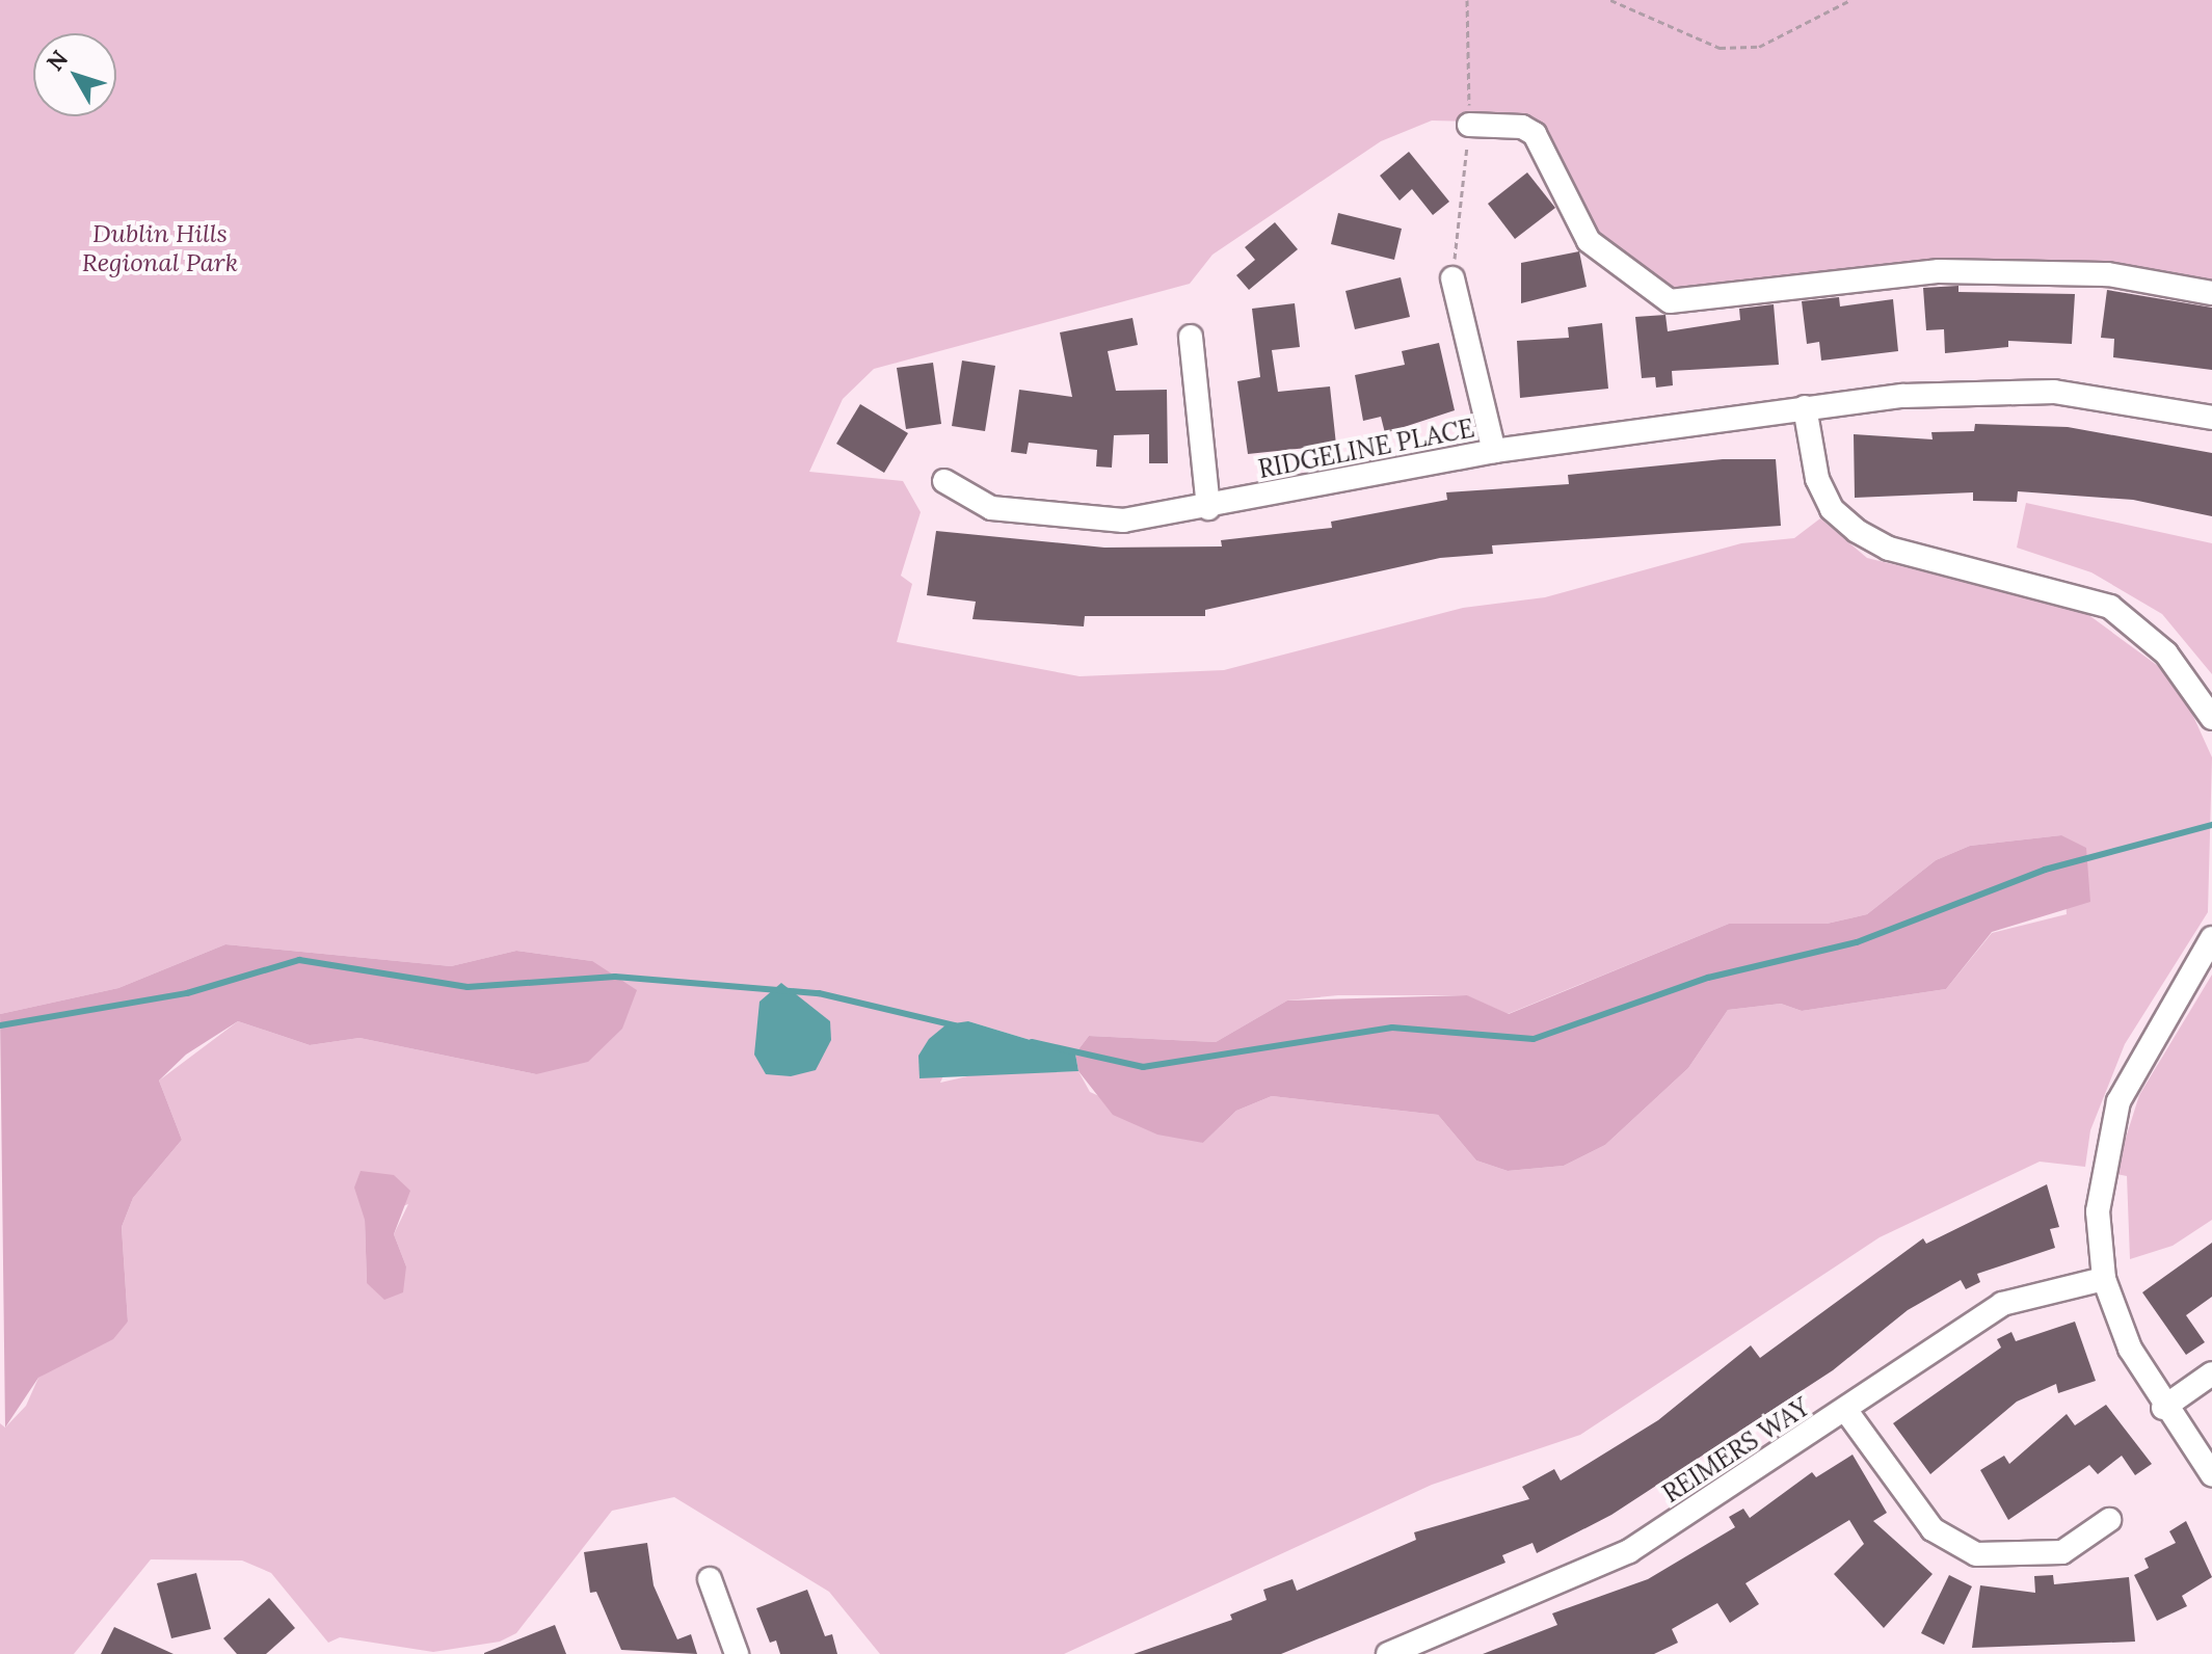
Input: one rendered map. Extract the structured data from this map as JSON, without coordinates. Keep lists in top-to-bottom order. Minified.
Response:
{"streets":{"street":["RIDGELINE PLACE","REIMERS WAY"]},"parks":["Dublin Hills Regional Park"],"north":"top left"}
